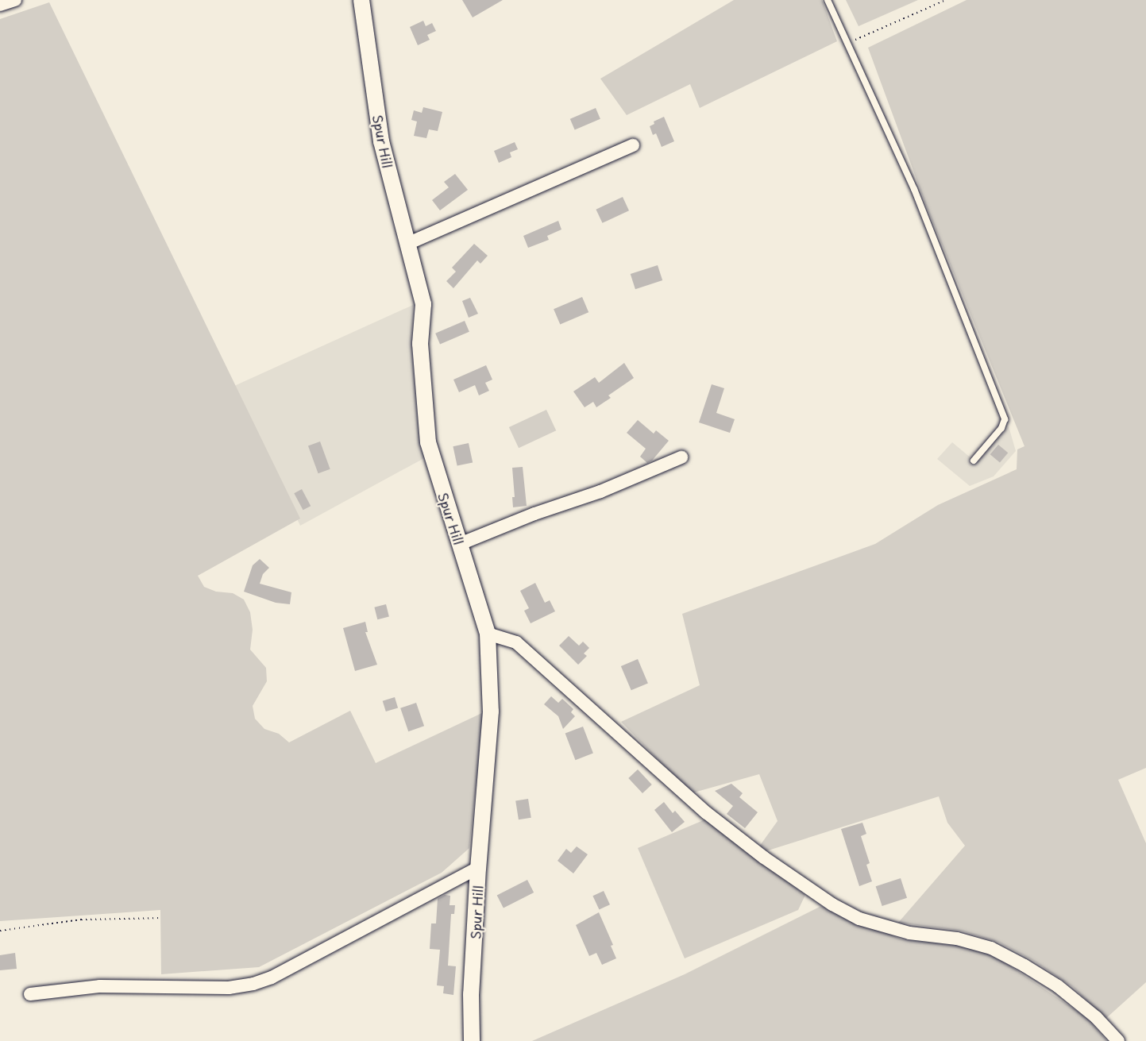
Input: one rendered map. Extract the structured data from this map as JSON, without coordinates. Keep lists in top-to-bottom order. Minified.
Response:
{"streets":{"street":["Spur Hill"]}}
